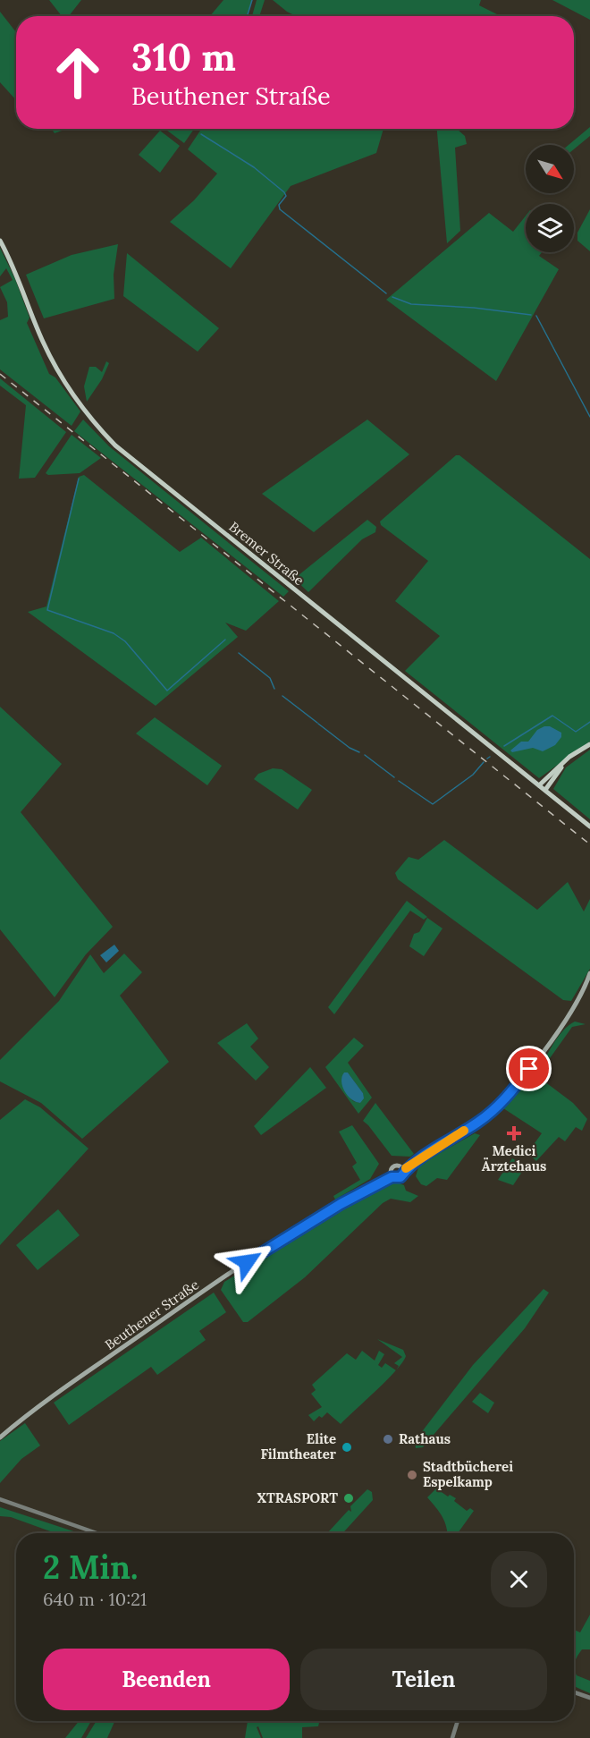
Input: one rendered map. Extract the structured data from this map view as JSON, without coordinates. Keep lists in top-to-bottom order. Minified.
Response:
{"streets":{"main road":["Bremer Straße","Beuthener Straße"]},"places":{"health":["Medici Ärztehaus"],"other":["Rathaus","Elite Filmtheater","Stadtbücherei Espelkamp","XTRASPORT"]},"north":"bottom right","page":{"turn":["310 m","Beuthener Straße"],"heading":["2 Min.","640 m · 10:21"],"buttons":["Beenden","Teilen"]}}
